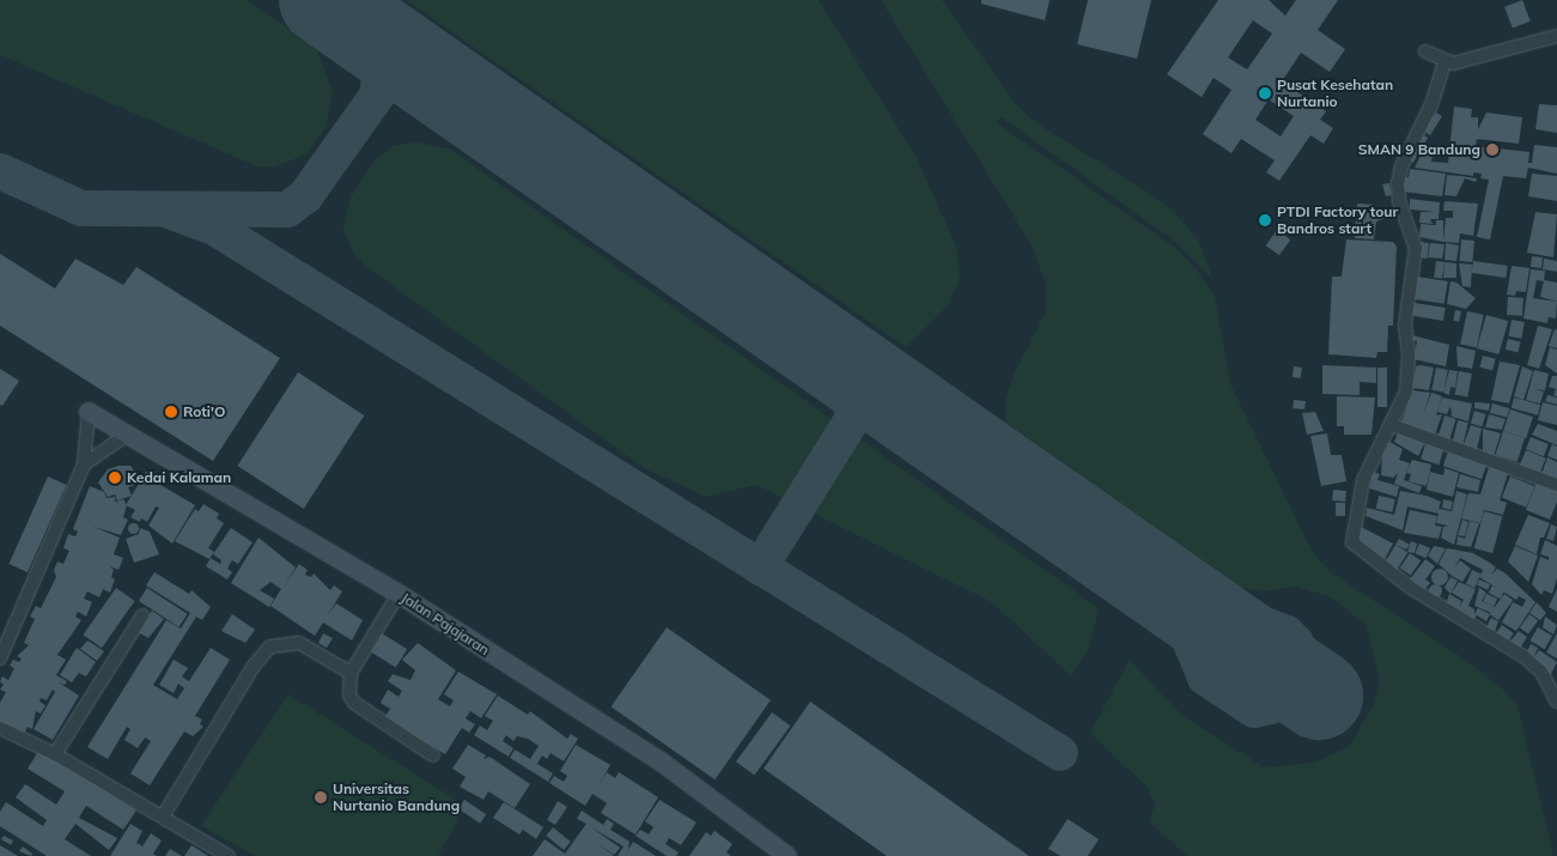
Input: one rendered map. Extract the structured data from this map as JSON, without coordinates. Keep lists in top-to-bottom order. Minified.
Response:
{"streets":{"main road":["Jalan Pajajaran"]},"places":["Pusat Kesehatan Nurtanio","SMAN 9 Bandung","PTDI Factory tour Bandros start","Roti'O","Kedai Kalaman","Universitas Nurtanio Bandung"]}
